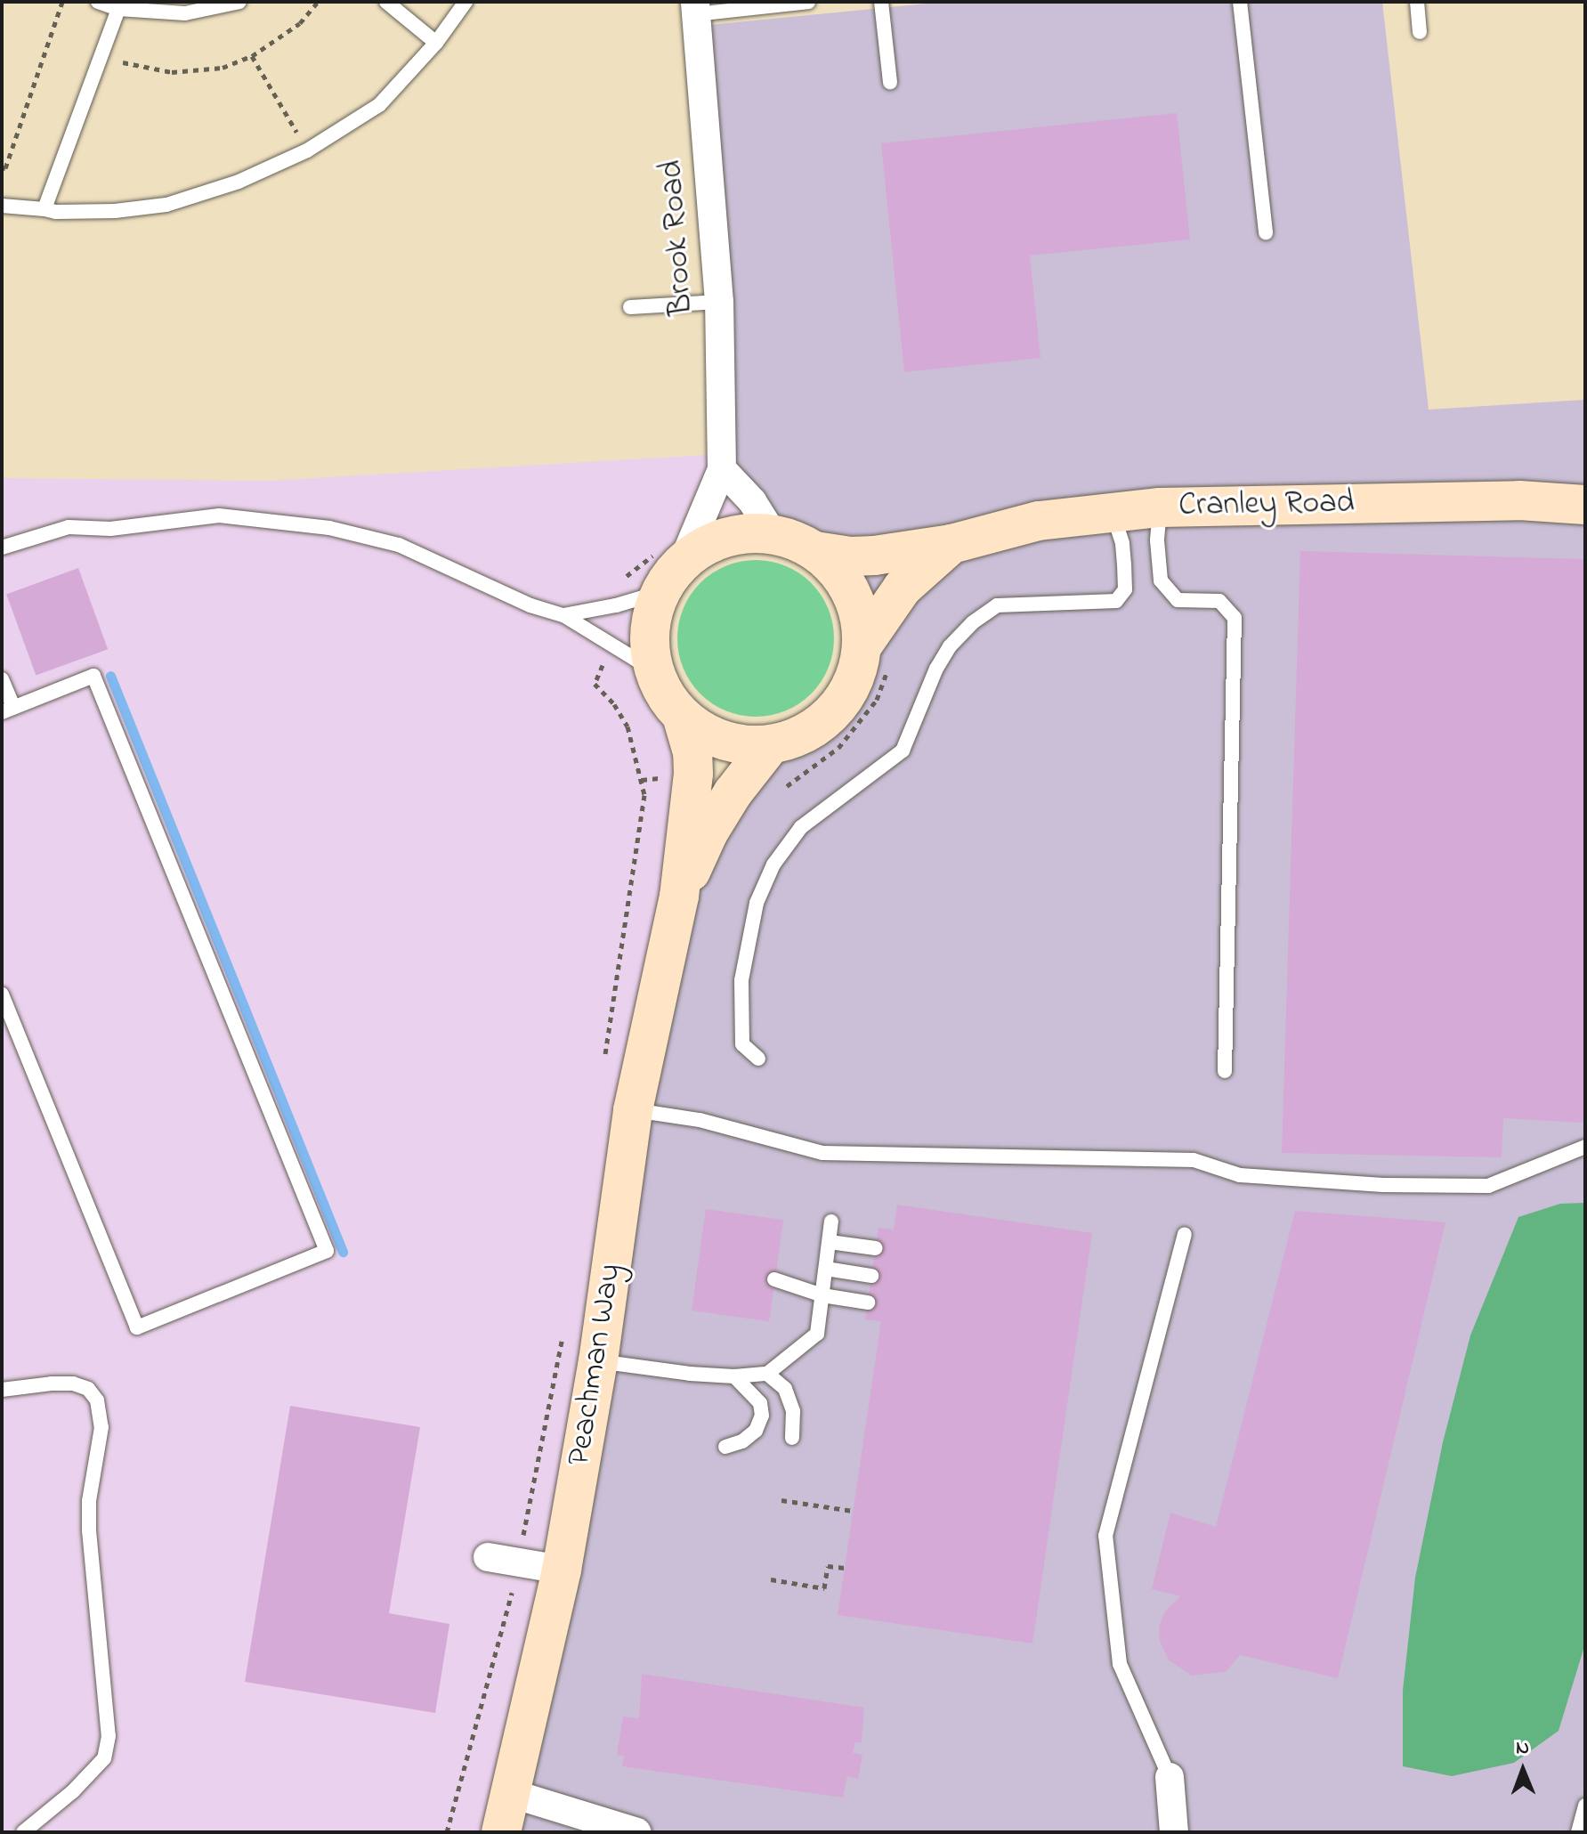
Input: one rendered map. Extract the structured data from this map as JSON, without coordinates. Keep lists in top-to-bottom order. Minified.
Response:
{"streets":{"street":["Brook Road","Cranley Road","Peachman Way"]},"crossings":[["Brook Road","Cranley Road"],["Brook Road","Peachman Way"],["Cranley Road","Peachman Way"]],"north":"top"}
